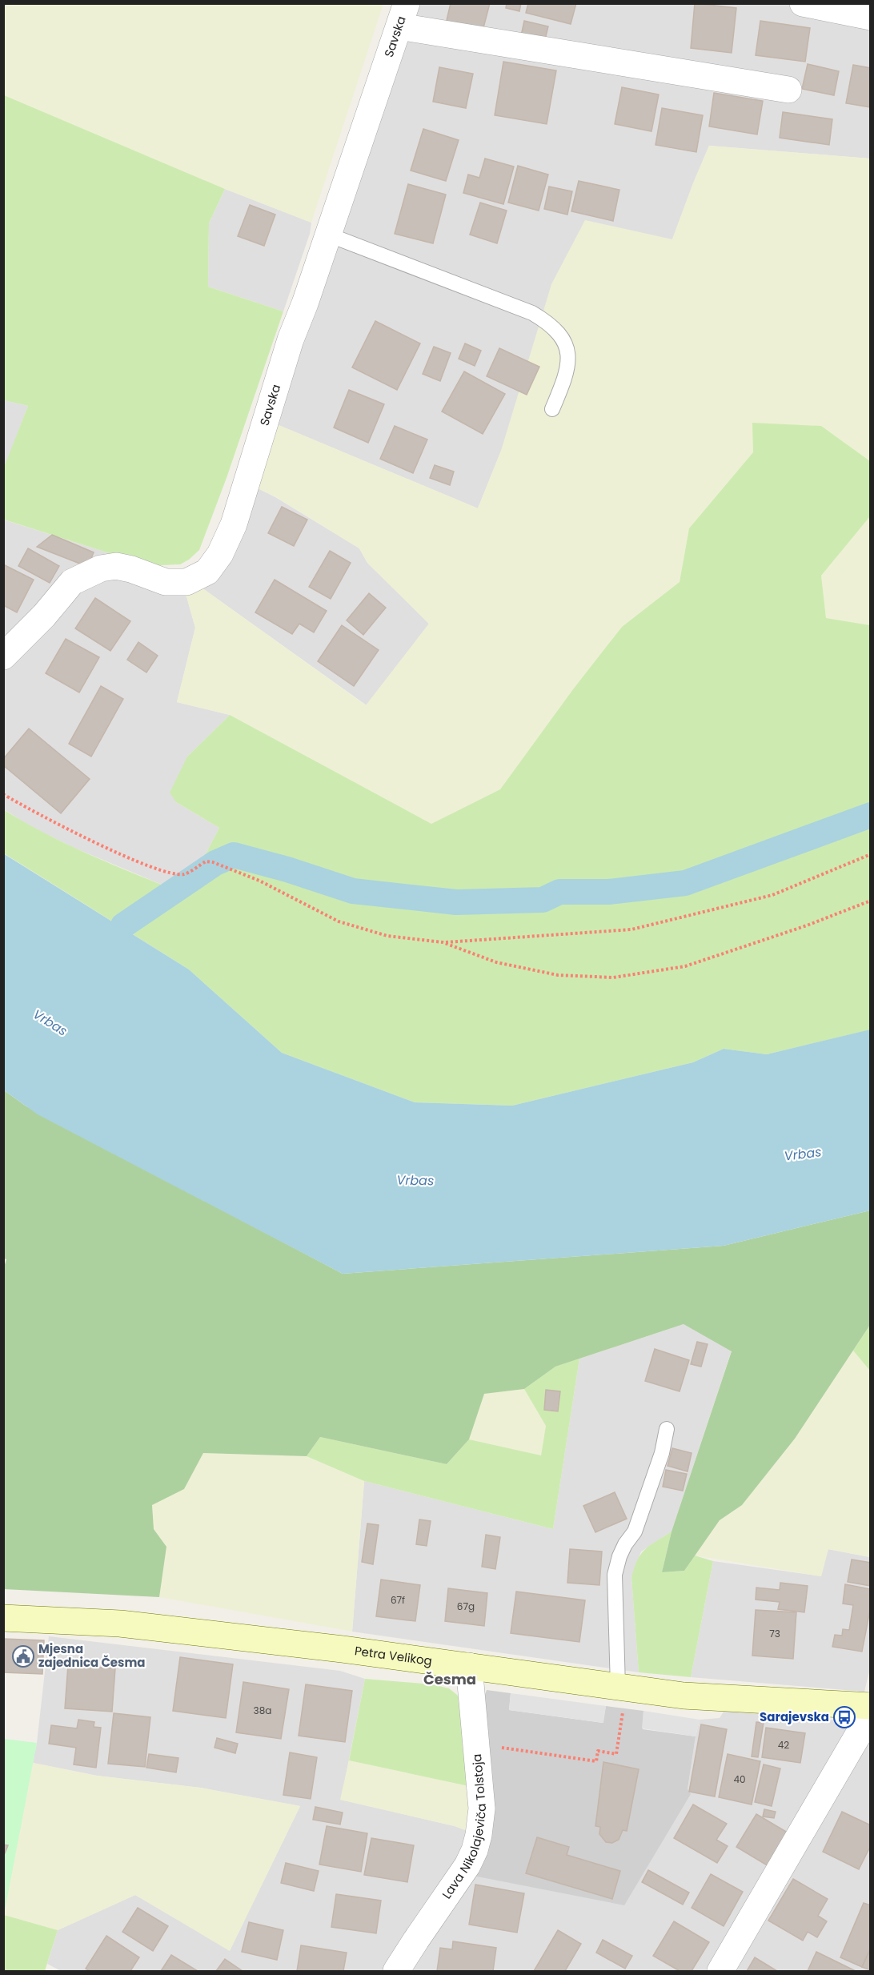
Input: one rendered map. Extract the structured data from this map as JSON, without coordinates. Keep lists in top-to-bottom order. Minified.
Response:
{"streets":{"street":["Savska","Petra Velikog","Lava Nikolajeviča Tolstoja"]},"crossings":[["Petra Velikog","Lava Nikolajeviča Tolstoja"]],"districts":["Česma"],"water":["Vrbas"],"places":{"public building":["Mjesna zajednica Česma"],"bus stop":["Sarajevska"]},"house_numbers":["67f","67g","73","38a","42","40"]}
